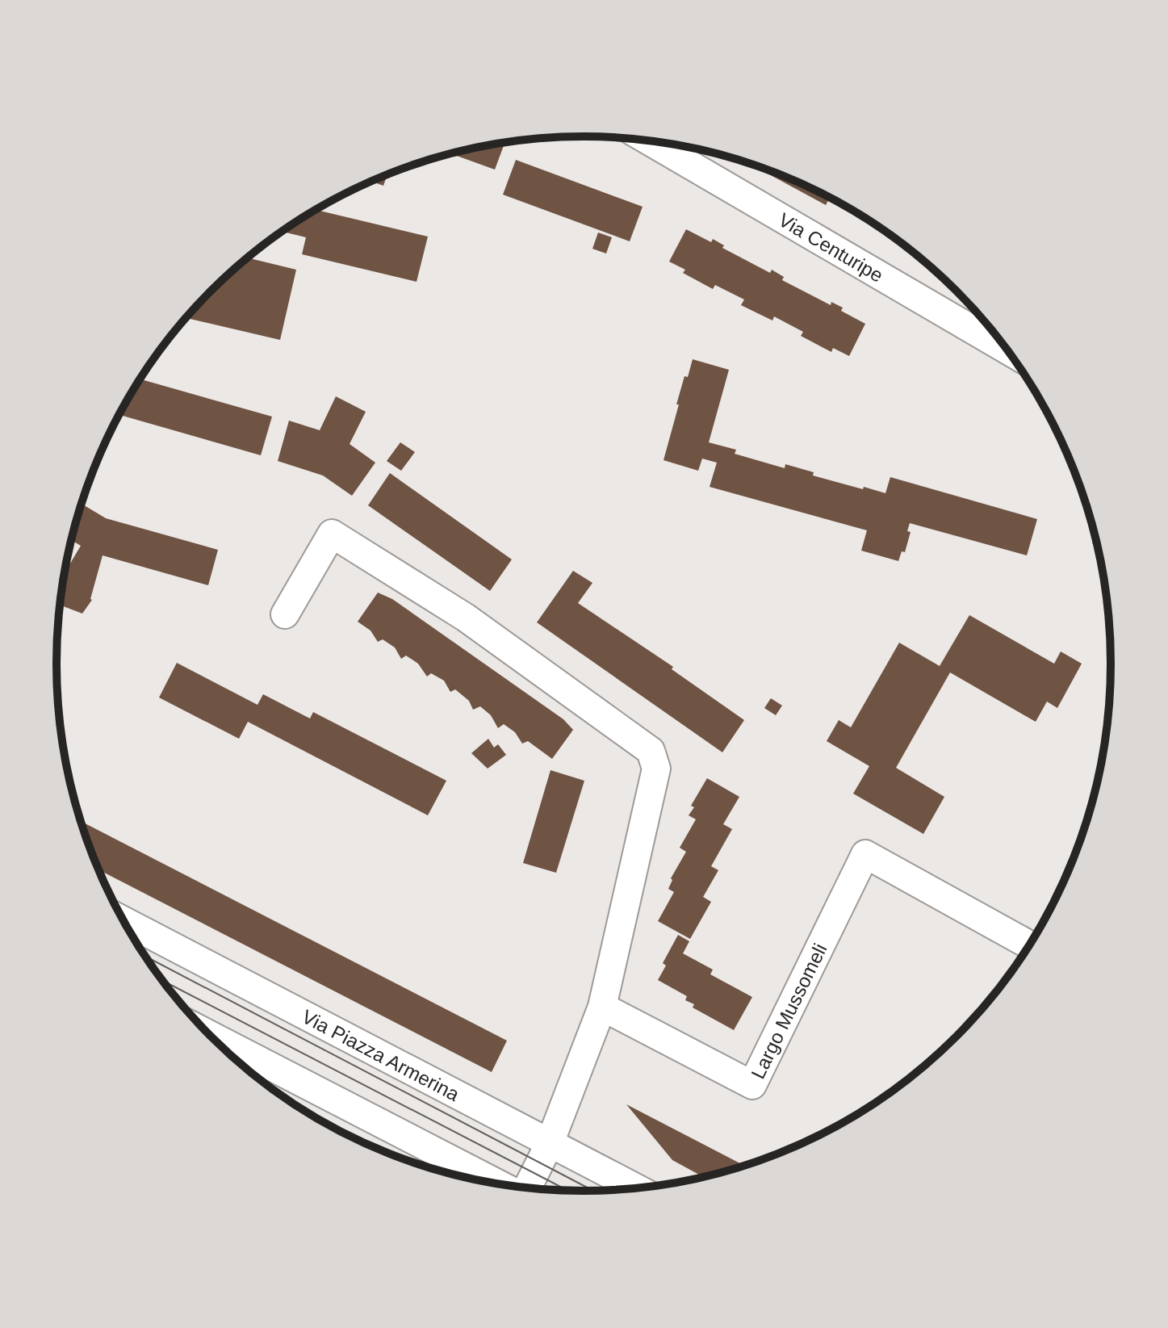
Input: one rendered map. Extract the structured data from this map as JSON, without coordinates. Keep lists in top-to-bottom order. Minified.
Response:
{"streets":{"street":["Via Centuripe","Largo Mussomeli","Via Piazza Armerina"]}}
